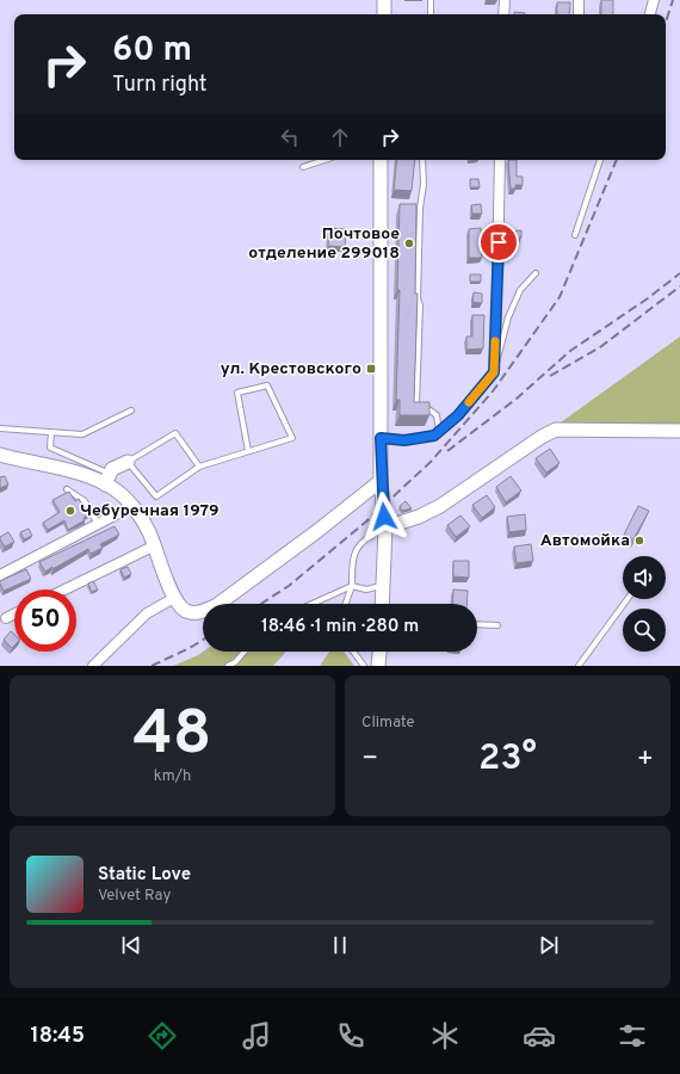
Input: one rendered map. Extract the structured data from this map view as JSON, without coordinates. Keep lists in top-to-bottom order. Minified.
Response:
{"places":{"other":["Почтовое отделение 299018","Чебуречная 1979","Автомойка"],"transit":["ул. Крестовского"]},"page":{"turn":["60 m","Turn right"],"limit":"50","trip":"18:46 · 1 min · 280 m","tile":[["48","km/h"],"Climate"],"heat":["−","23°","+"],"song":["Static Love","Velvet Ray"],"tabs":"18:45"}}
